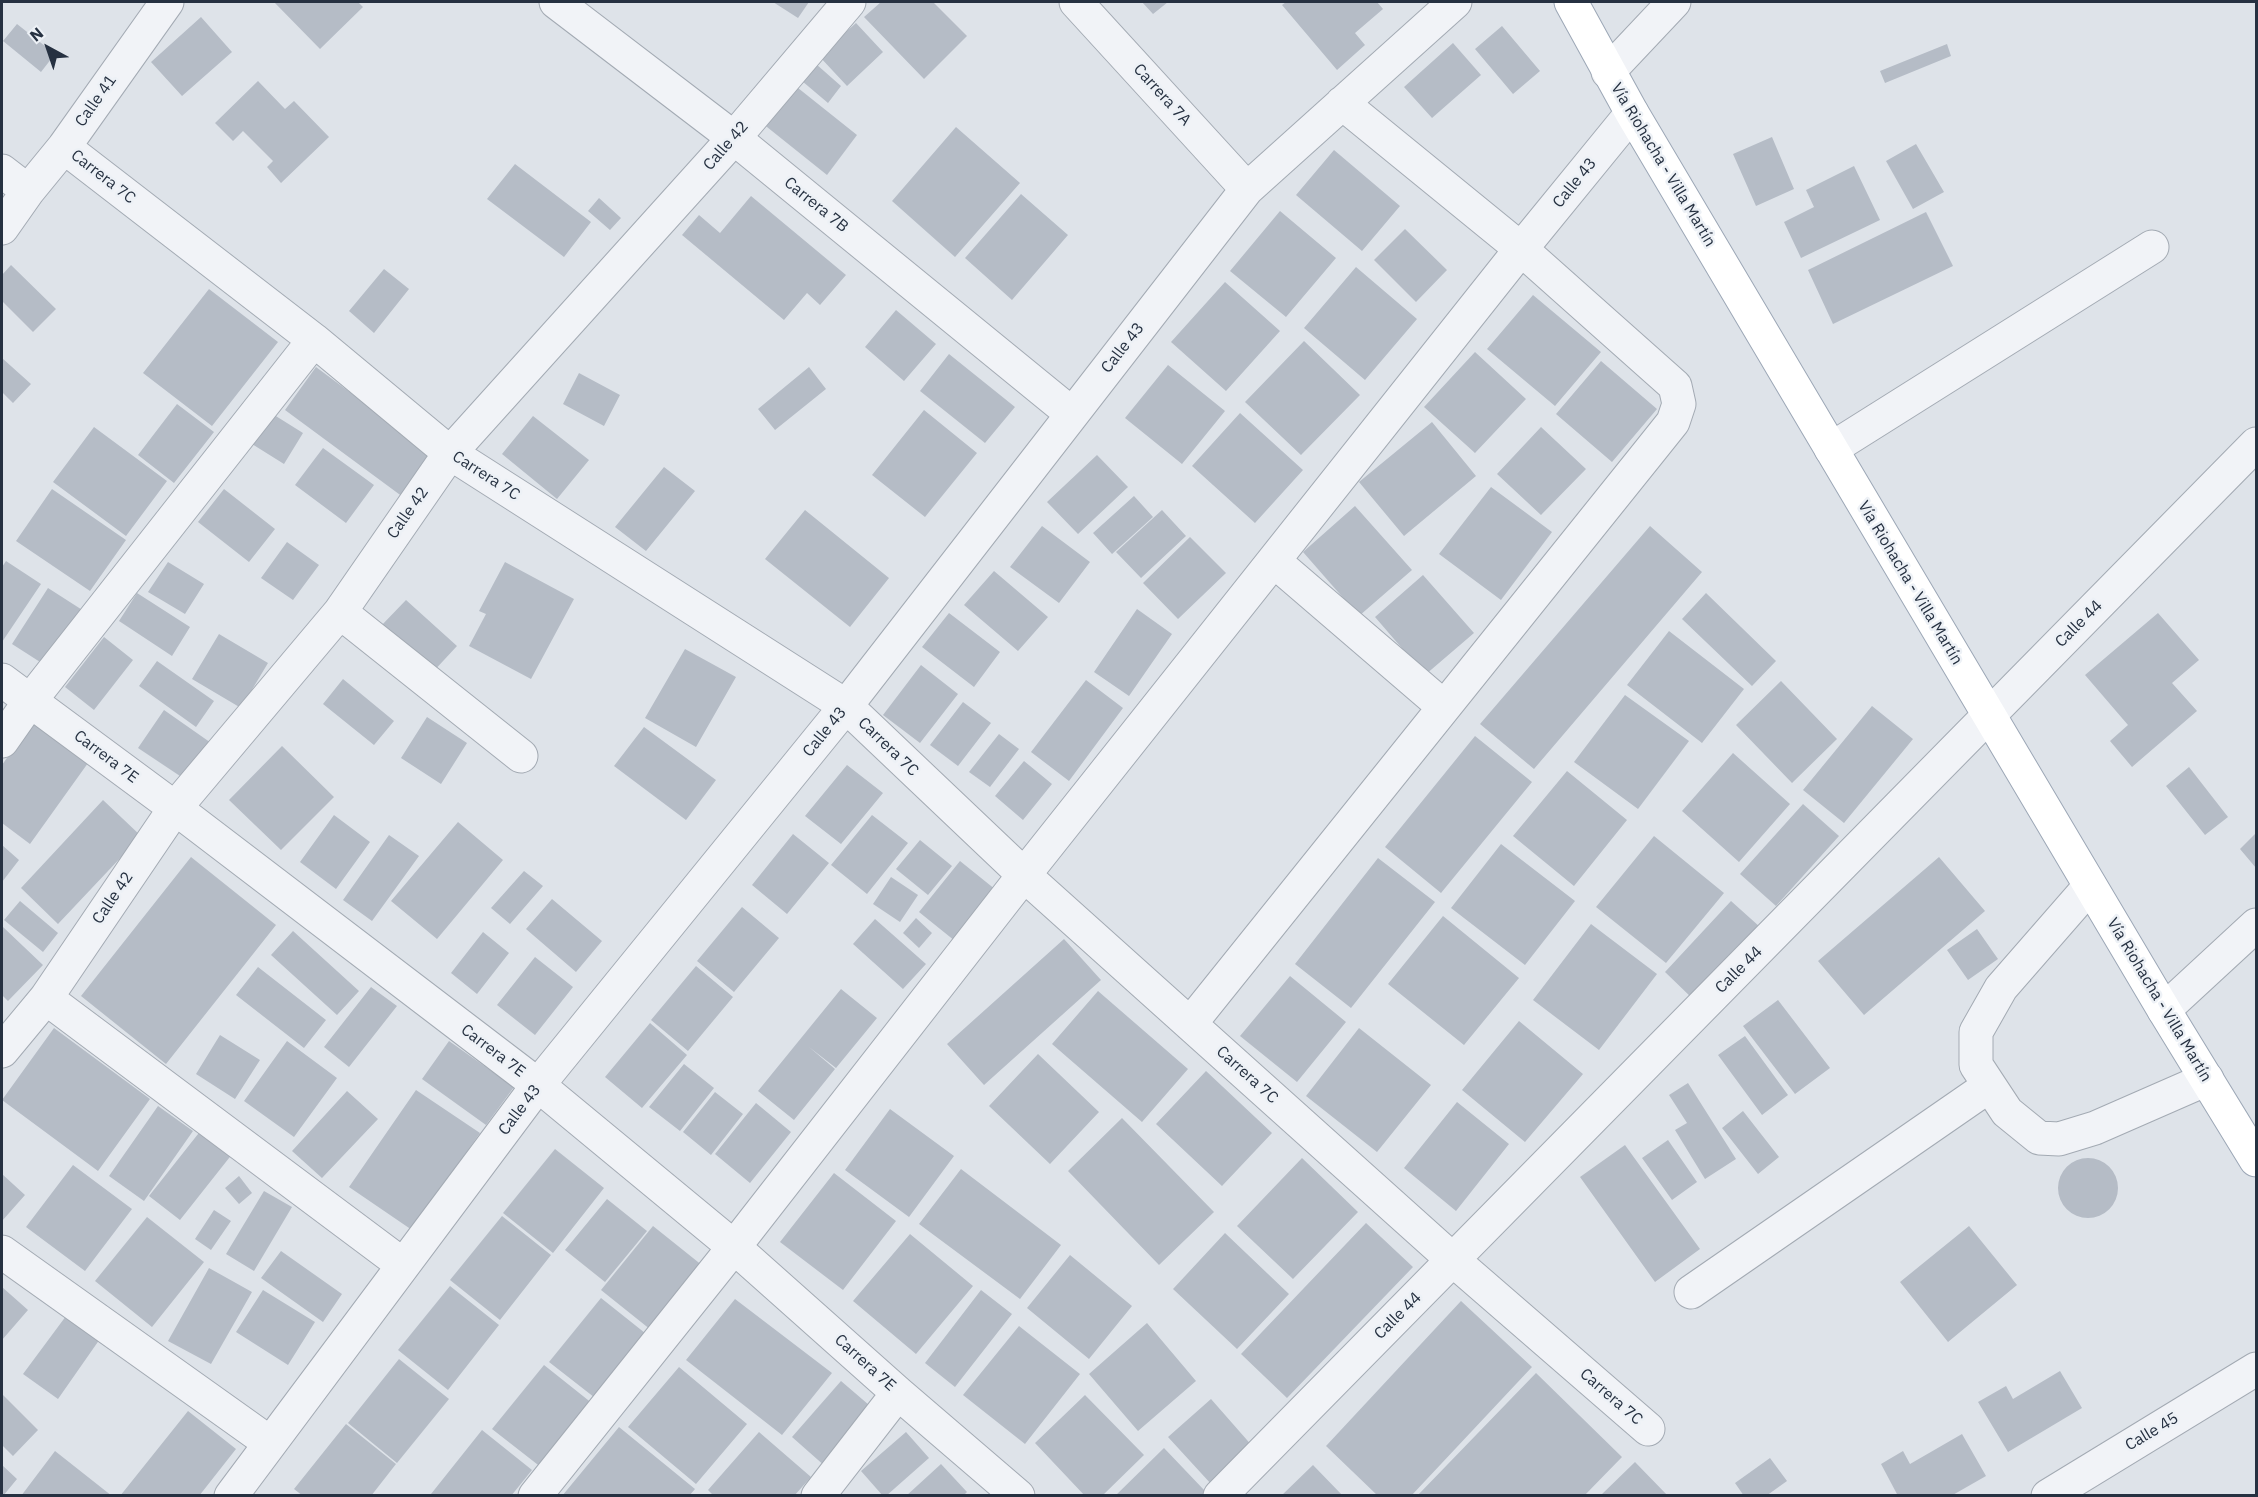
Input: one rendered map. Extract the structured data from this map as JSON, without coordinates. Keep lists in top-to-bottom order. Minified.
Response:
{"streets":{"main road":["Vía Riohacha - Villa Martín"],"street":["Carrera 7A","Calle 41","Calle 42","Carrera 7C","Calle 43","Carrera 7B","Calle 44","Carrera 7E","Calle 45"]},"crossings":[["Carrera 7A","Calle 43"],["Calle 41","Carrera 7C"],["Calle 42","Carrera 7C"],["Calle 42","Carrera 7B"],["Calle 42","Carrera 7E"],["Vía Riohacha - Villa Martín","Calle 43"],["Vía Riohacha - Villa Martín","Calle 44"],["Carrera 7C","Calle 43"],["Carrera 7C","Calle 44"],["Calle 43","Carrera 7B"],["Calle 43","Carrera 7E"]],"north":"top left"}
